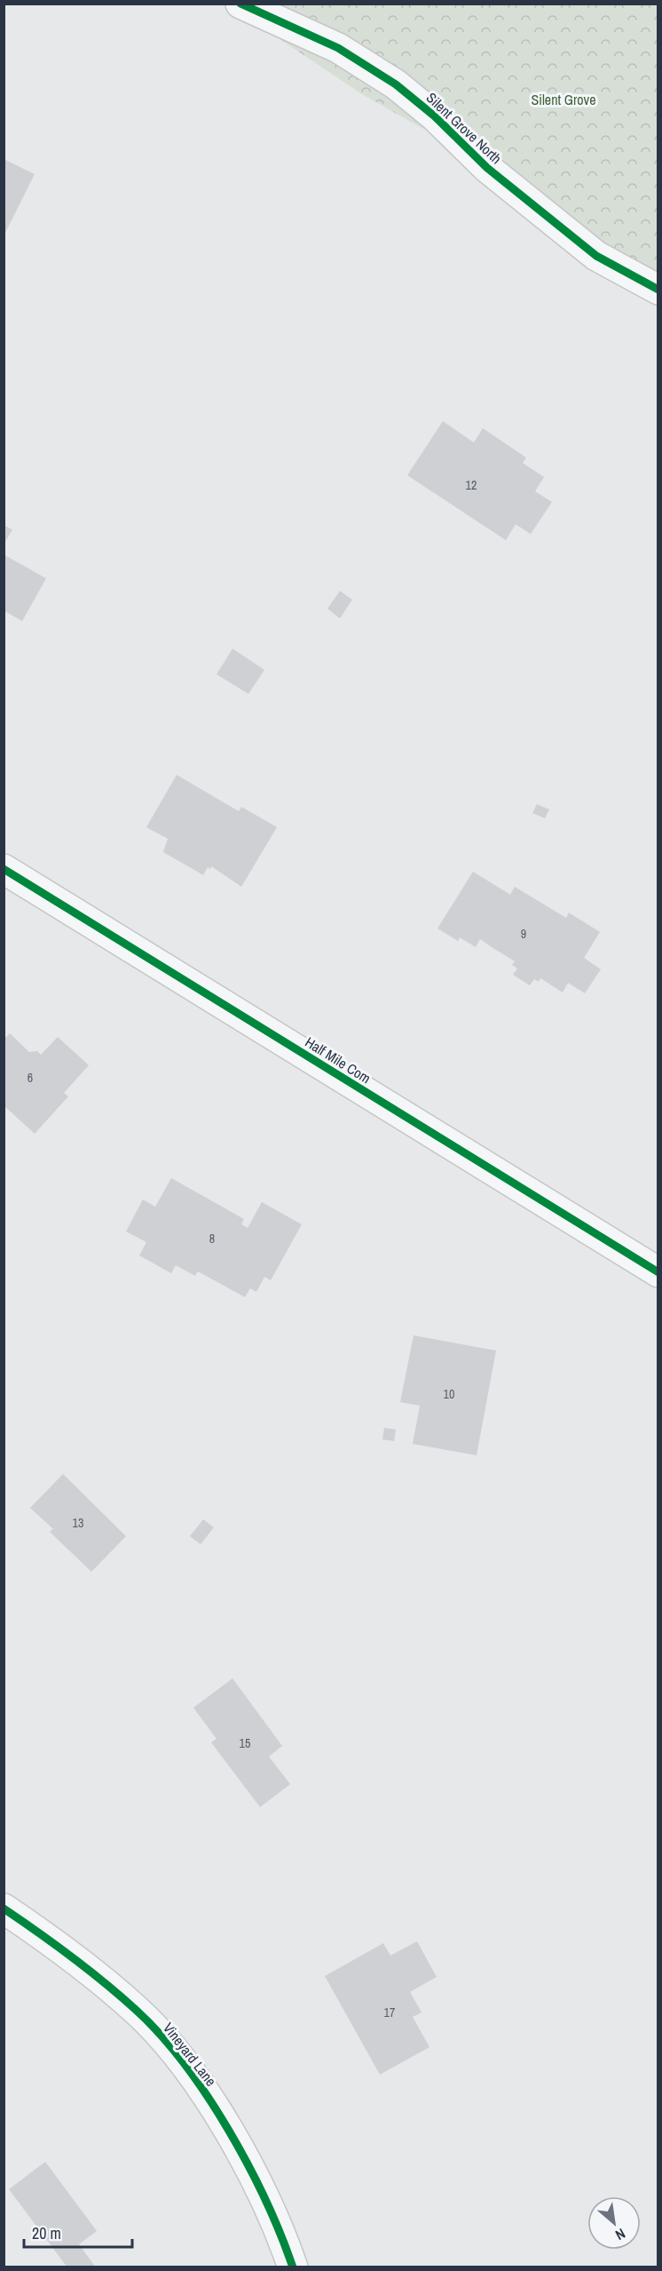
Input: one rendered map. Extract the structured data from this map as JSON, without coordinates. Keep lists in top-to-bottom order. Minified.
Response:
{"streets":{"street":["Silent Grove North","Half Mile Com","Vineyard Lane"]},"parks":["Silent Grove"],"house_numbers":["12","9","6","8","10","13","15","17"],"scale_bar":"20 m","north":"bottom right"}
